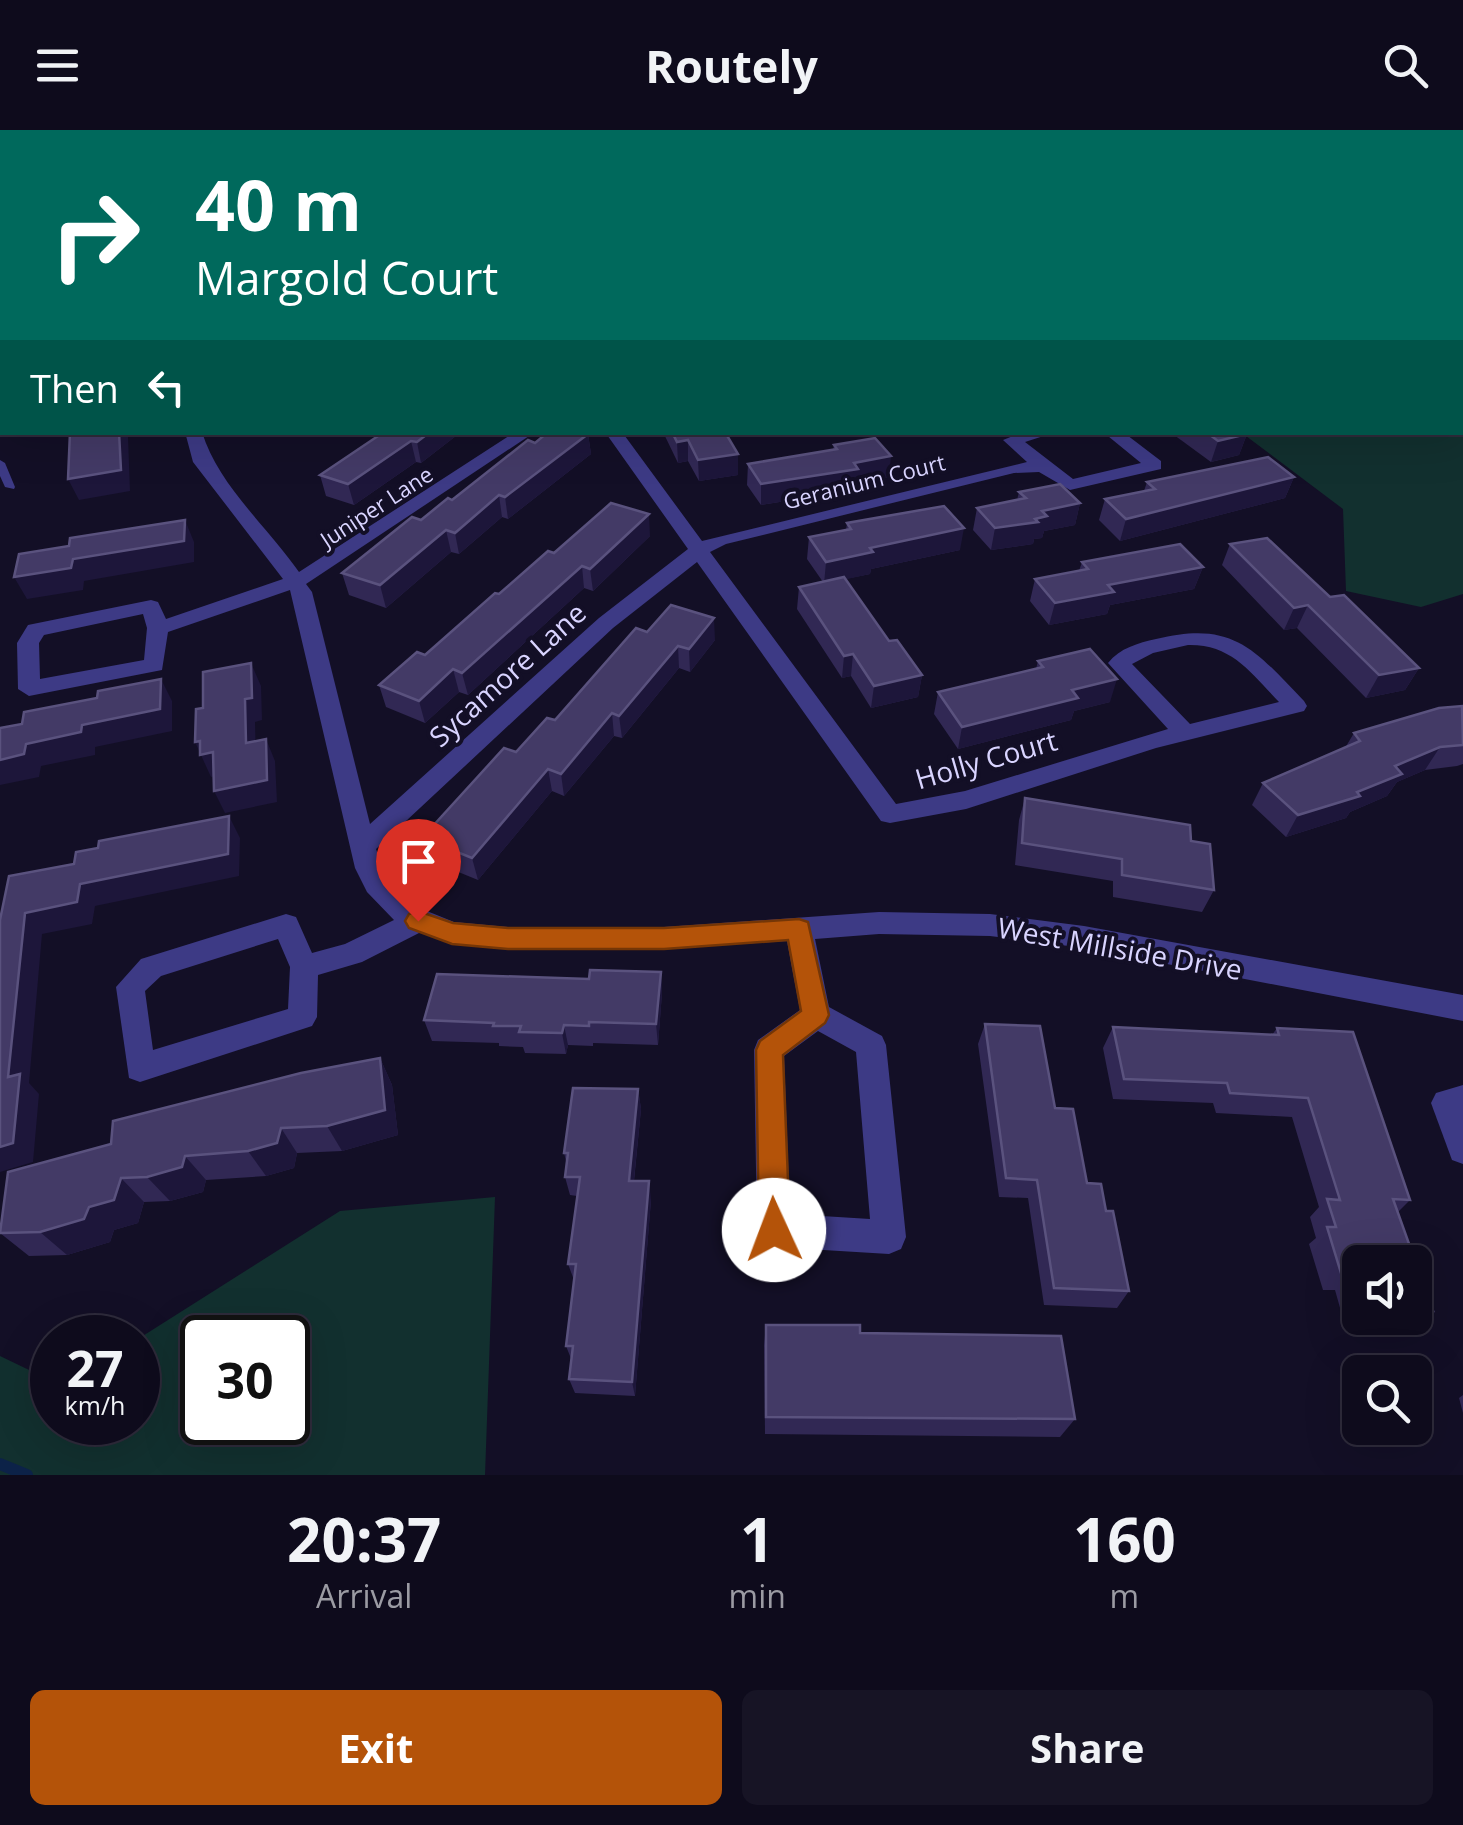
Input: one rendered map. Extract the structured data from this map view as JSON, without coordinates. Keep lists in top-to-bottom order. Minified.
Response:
{"streets":{"street":["Geranium Court","Juniper Lane","Sycamore Lane","Holly Court","West Millside Drive"]},"crossings":[["Geranium Court","Sycamore Lane"],["Geranium Court","Holly Court"],["Sycamore Lane","Holly Court"]],"page":{"header":"Routely","turn":["40 m","Margold Court"],"then":"Then","speed":"27 km/h","limit":"30","eta":["20:37","Arrival","1","min","160","m"],"buttons":["Exit","Share"]}}
